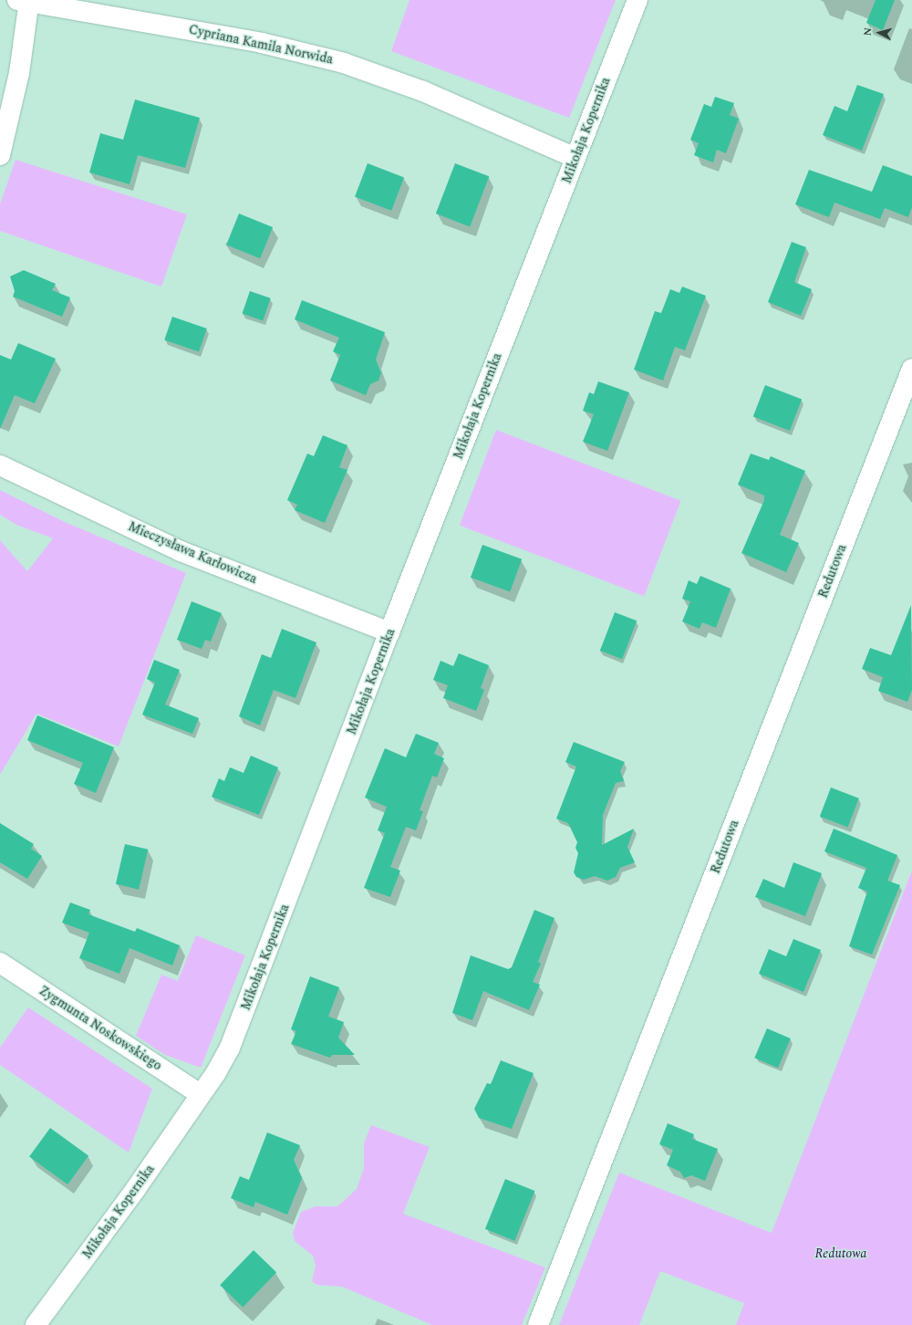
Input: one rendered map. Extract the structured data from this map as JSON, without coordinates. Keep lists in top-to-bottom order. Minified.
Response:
{"streets":{"street":["Cypriana Kamila Norwida","Mikołaja Kopernika","Mieczysława Karłowicza","Redutowa","Zygmunta Noskowskiego"]},"crossings":[["Cypriana Kamila Norwida","Mikołaja Kopernika"],["Mikołaja Kopernika","Mieczysława Karłowicza"],["Mikołaja Kopernika","Zygmunta Noskowskiego"]],"parks":["Redutowa"],"north":"left"}
